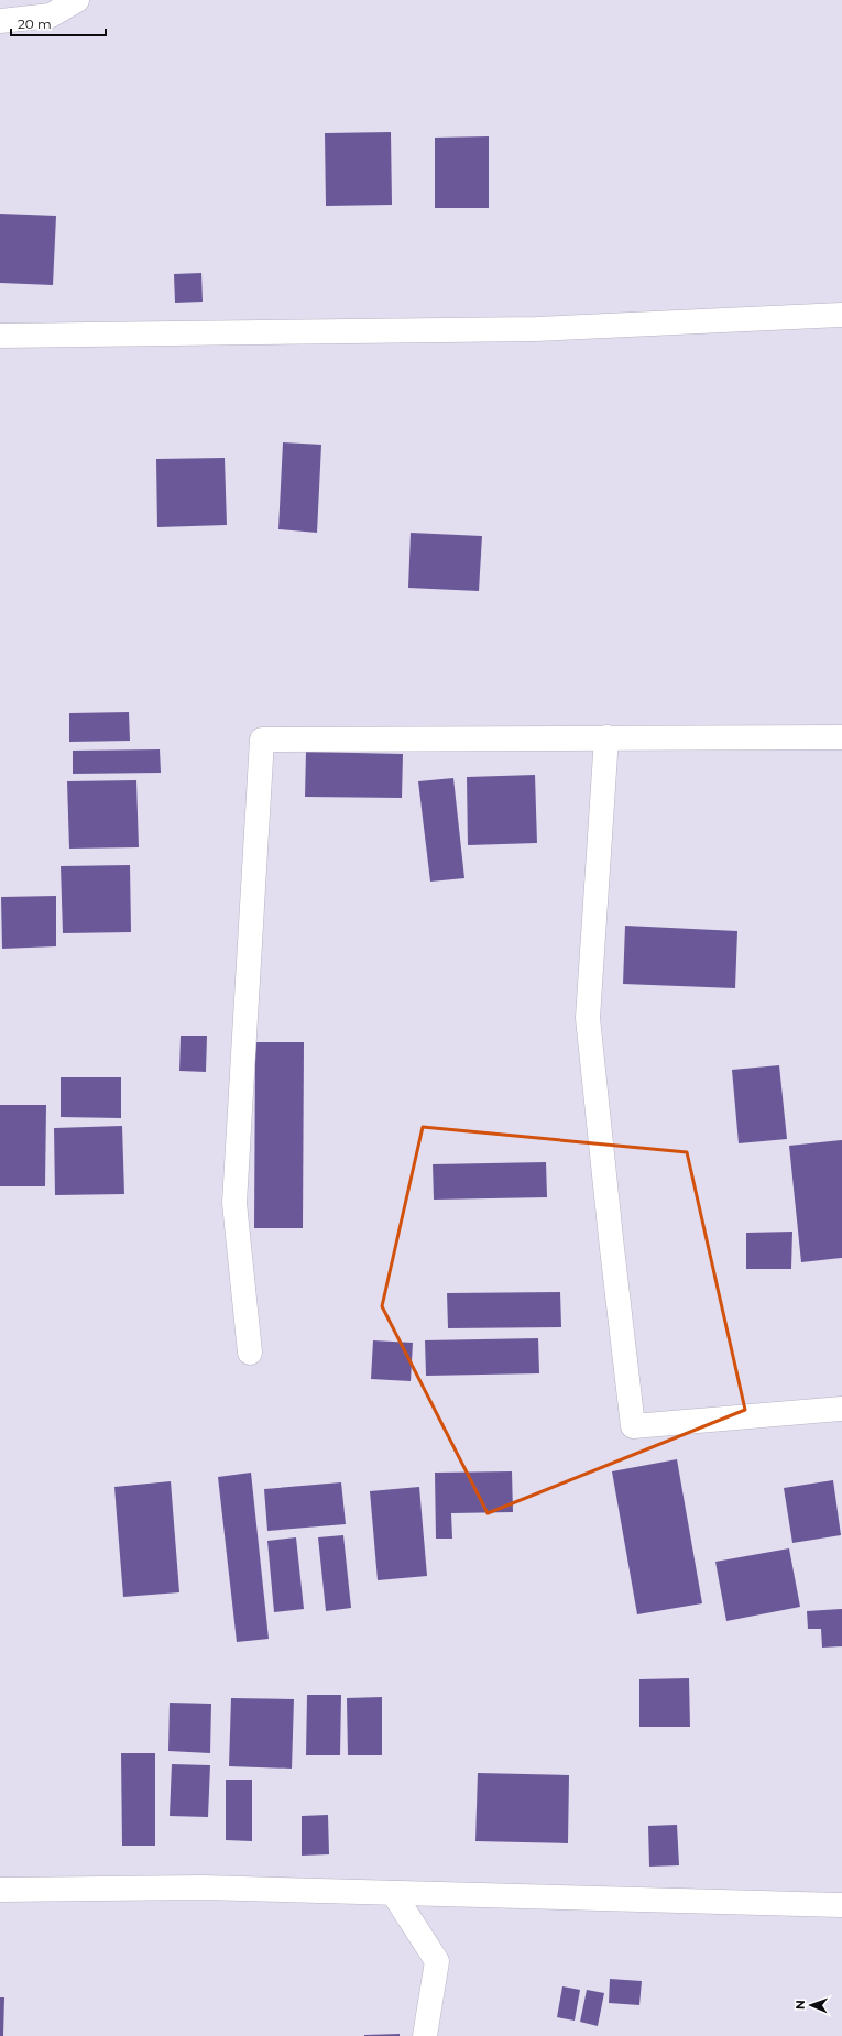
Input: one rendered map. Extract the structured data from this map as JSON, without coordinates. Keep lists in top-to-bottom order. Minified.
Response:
{"scale_bar":"20 m","north":"left"}
